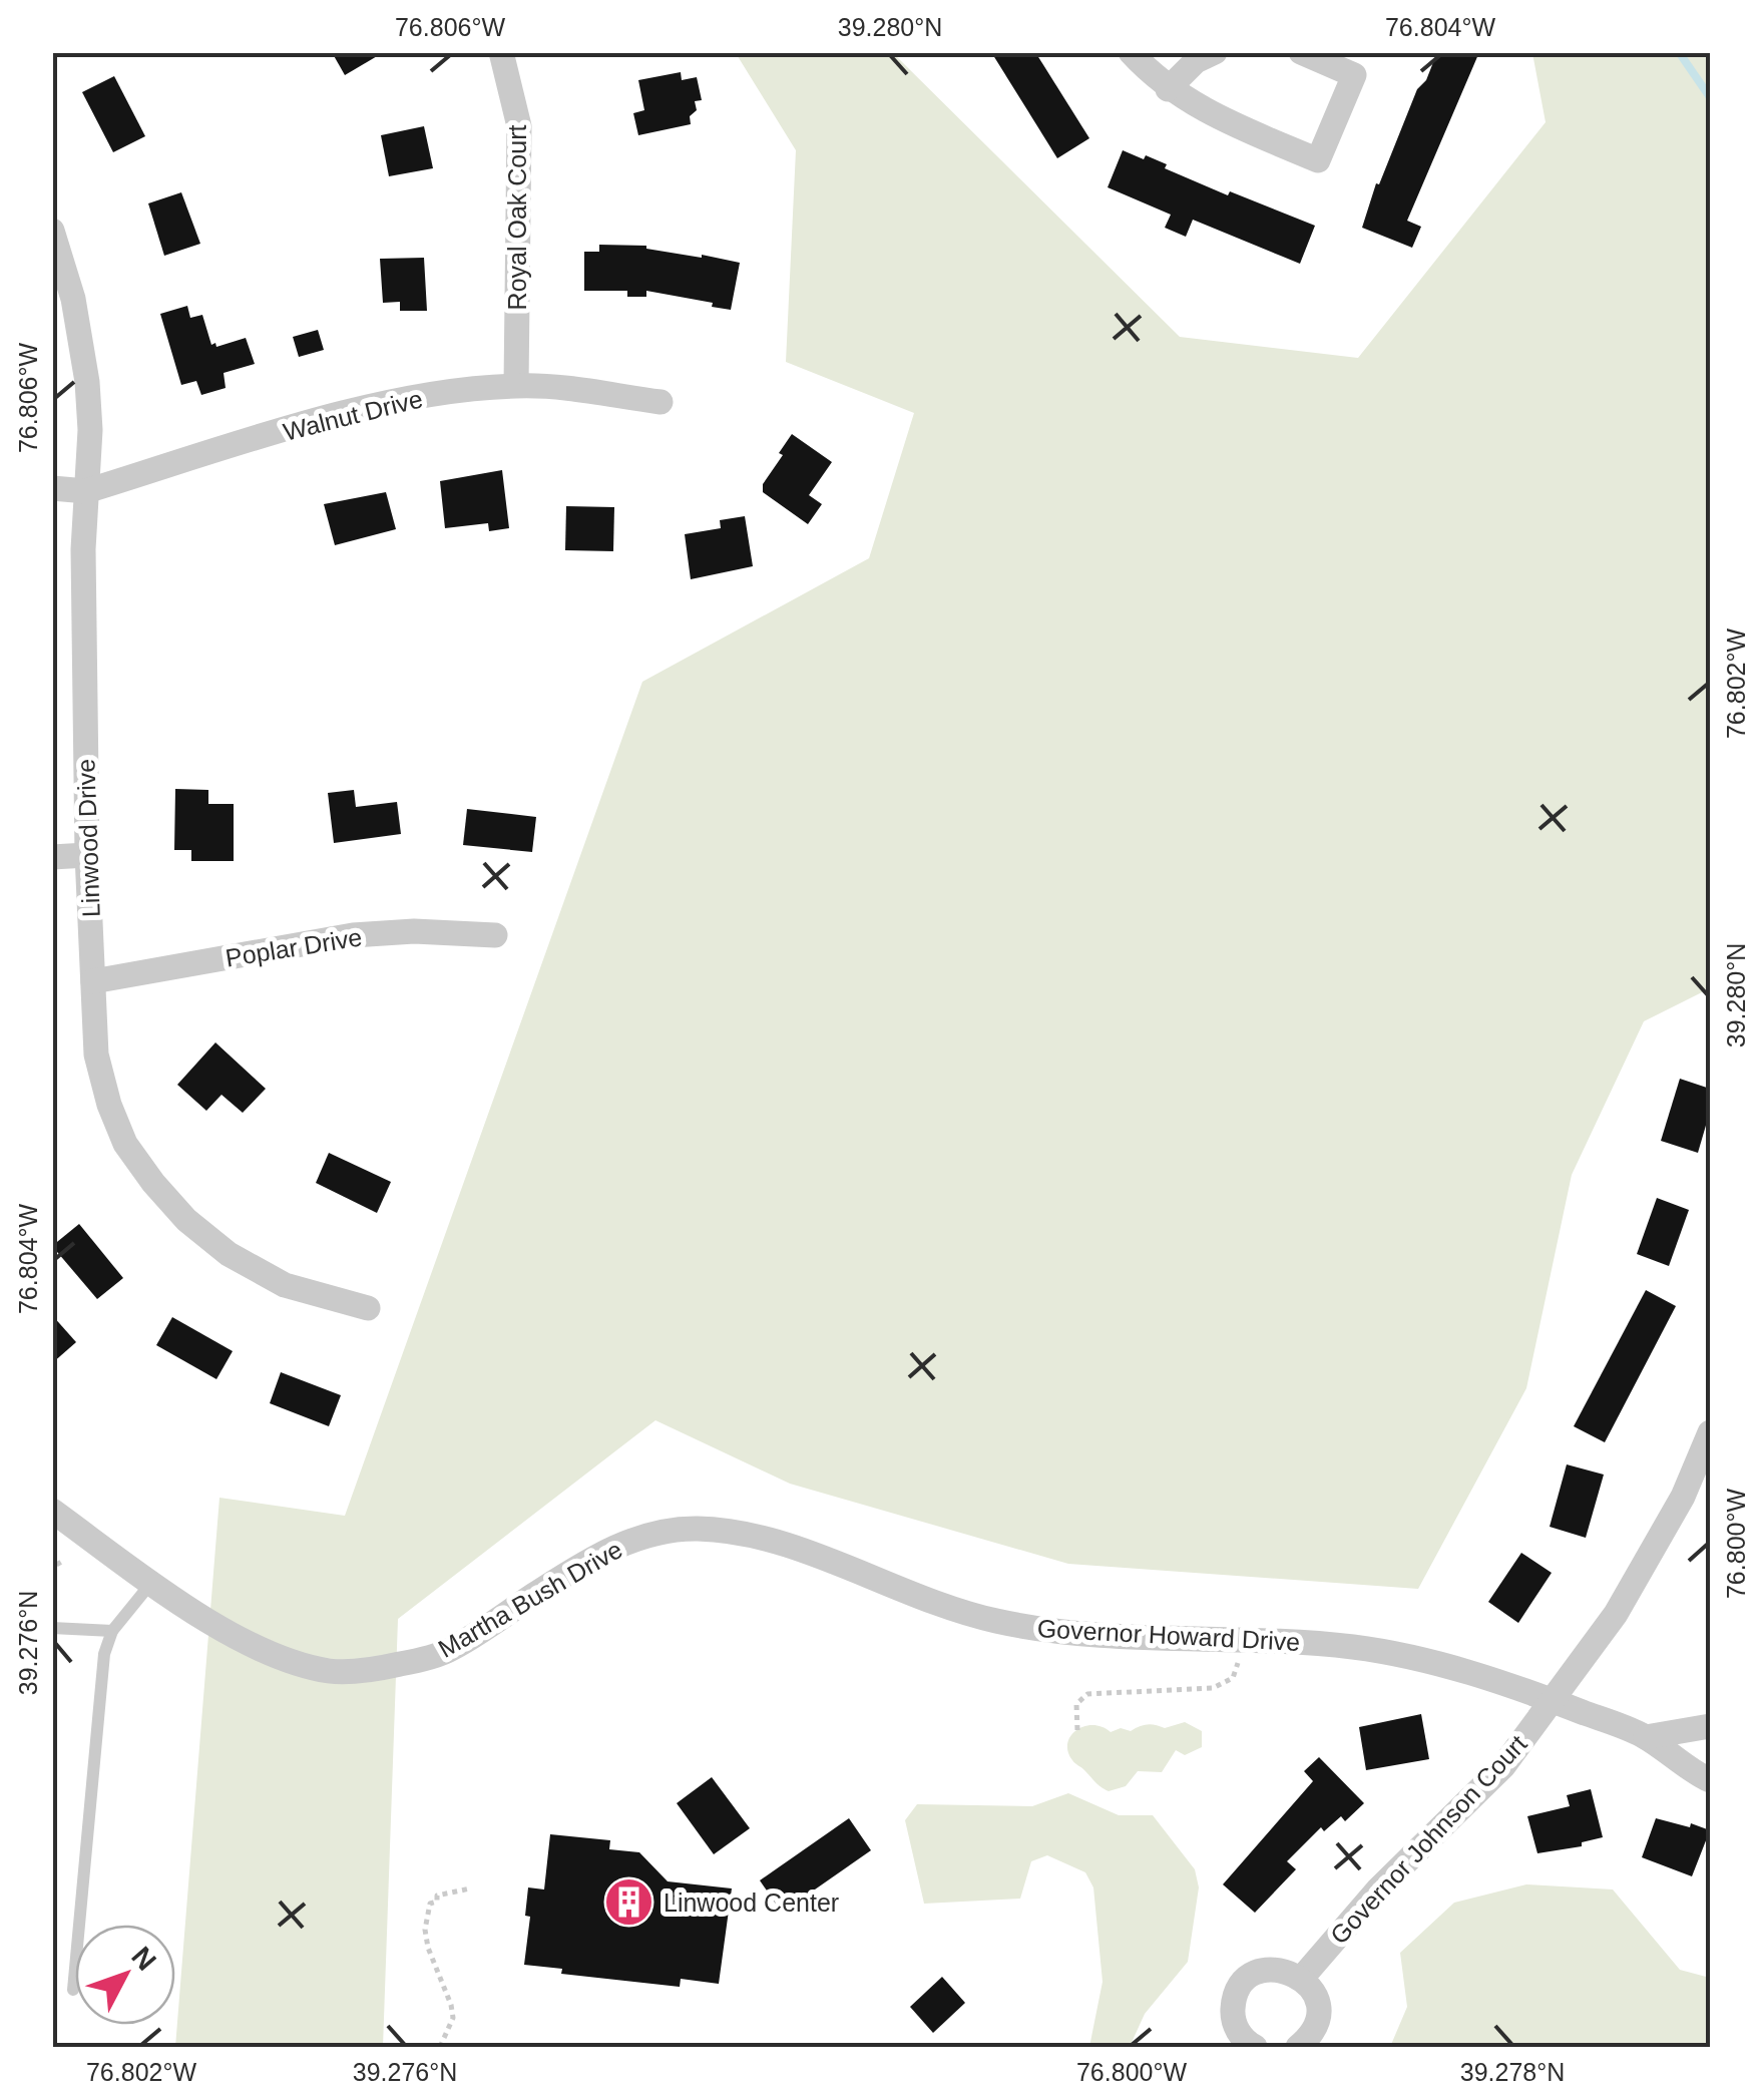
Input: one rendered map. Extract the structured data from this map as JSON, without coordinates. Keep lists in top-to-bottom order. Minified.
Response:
{"streets":{"street":["Royal Oak Court","Walnut Drive","Linwood Drive","Poplar Drive","Martha Bush Drive","Governor Howard Drive","Governor Johnson Court"]},"crossings":[["Royal Oak Court","Walnut Drive"],["Walnut Drive","Linwood Drive"],["Linwood Drive","Poplar Drive"],["Martha Bush Drive","Governor Howard Drive"],["Governor Howard Drive","Governor Johnson Court"]],"places":{"building":["Linwood Center"]},"north":"top right","coordinates":["76.806°W","39.280°N","76.804°W","76.802°W","76.800°W","39.276°N","39.278°N"]}
